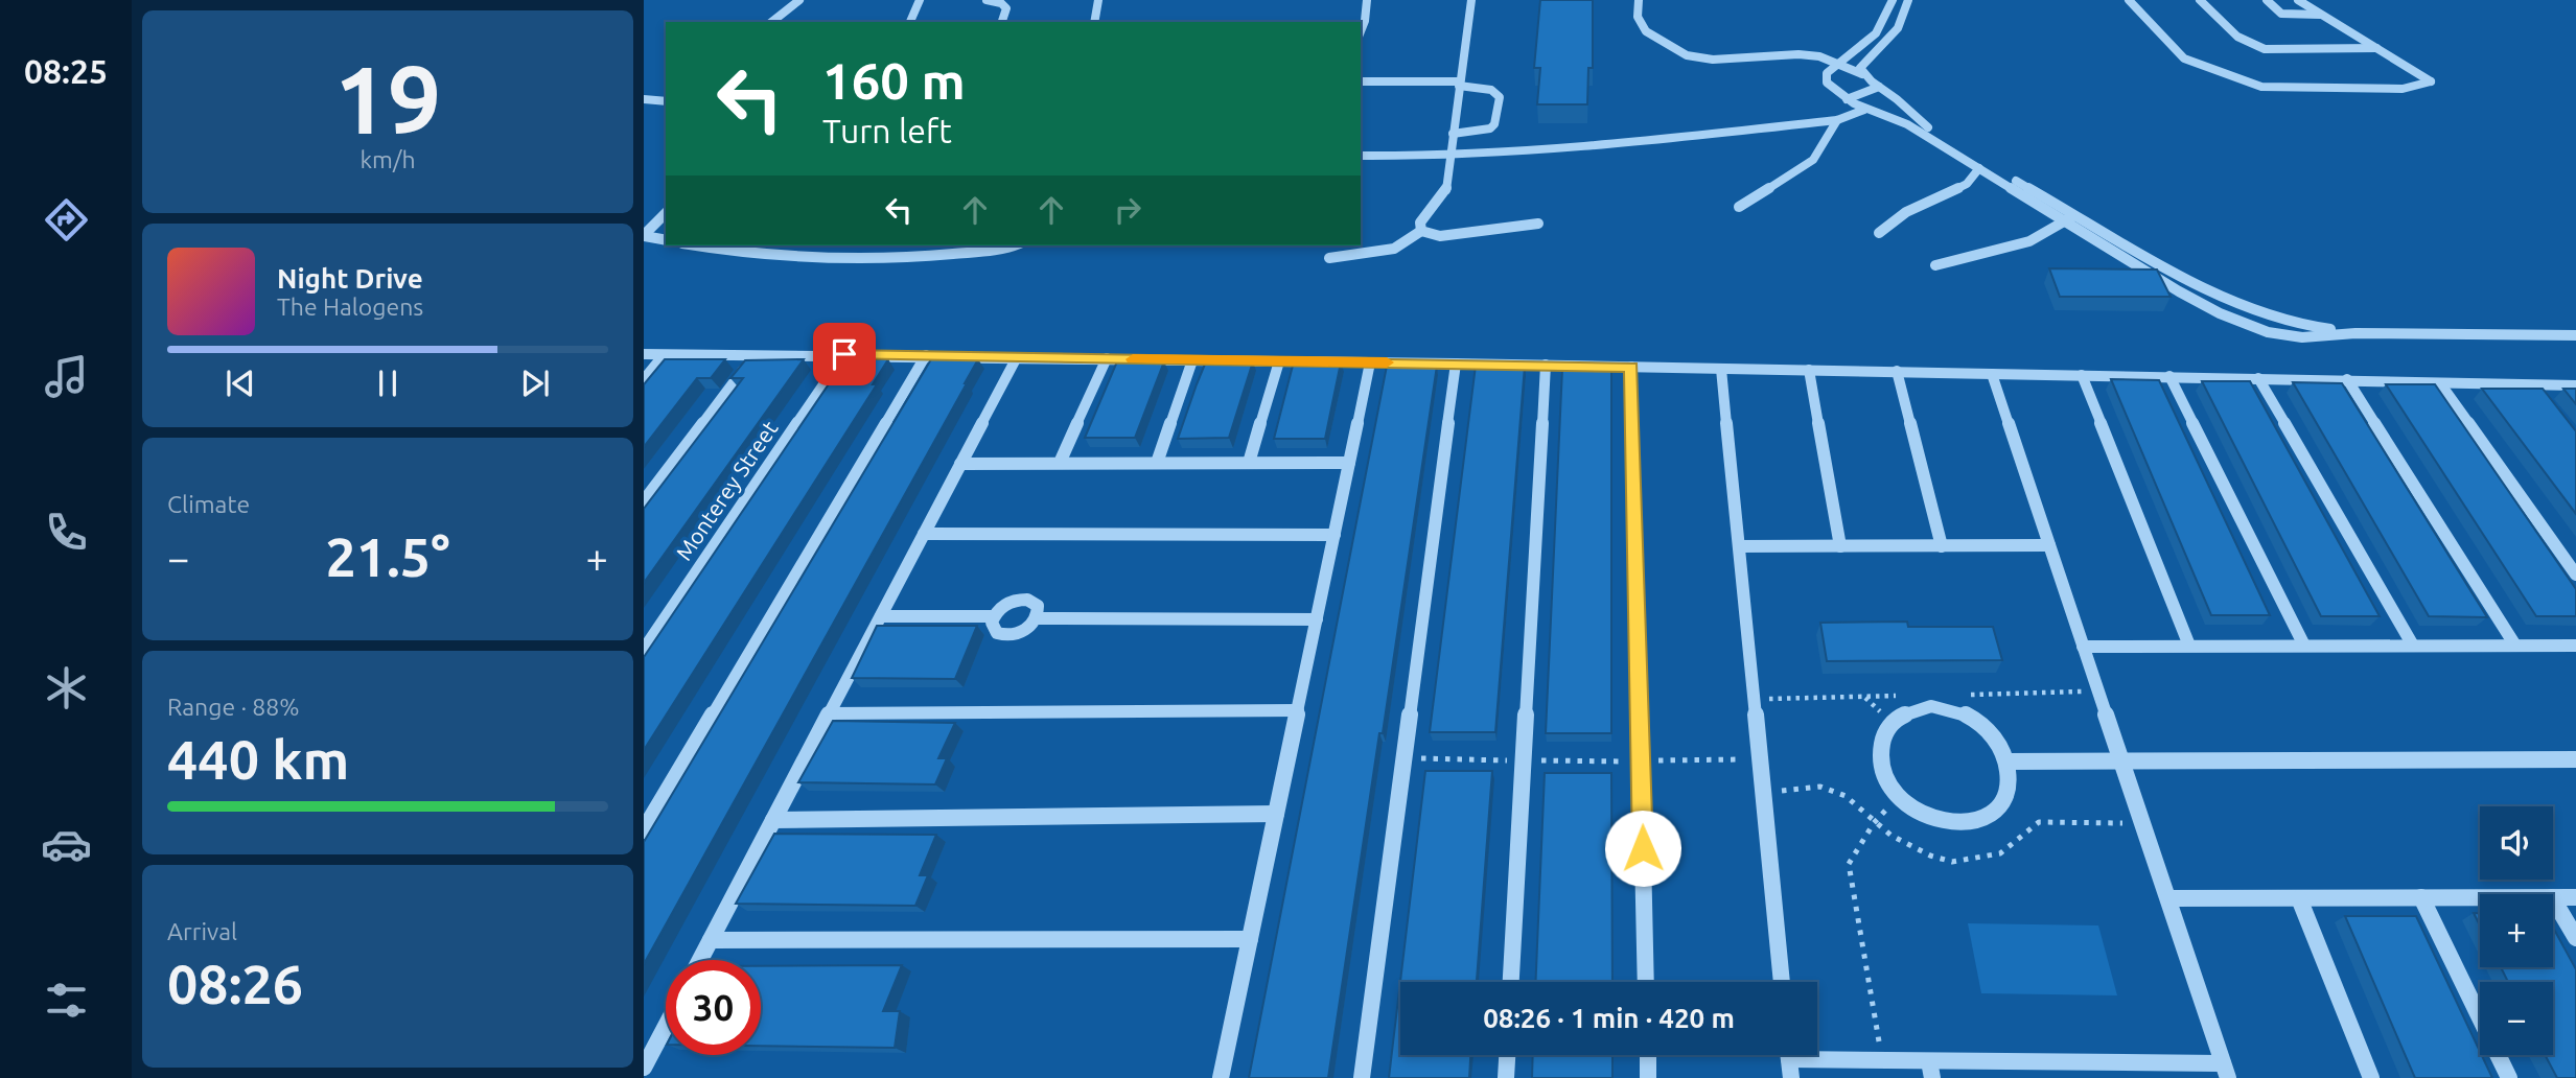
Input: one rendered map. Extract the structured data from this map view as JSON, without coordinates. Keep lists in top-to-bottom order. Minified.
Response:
{"streets":{"street":["Monterey Street"]},"page":{"tabs":"08:25","tile":[["19","km/h"],"Climate",["Range · 88%","440 km"],["Arrival","08:26"]],"turn":["160 m","Turn left"],"song":["Night Drive","The Halogens"],"heat":["−","21.5°","+"],"map_buttons":["+","−"],"limit":"30","trip":"08:26 · 1 min · 420 m"}}
